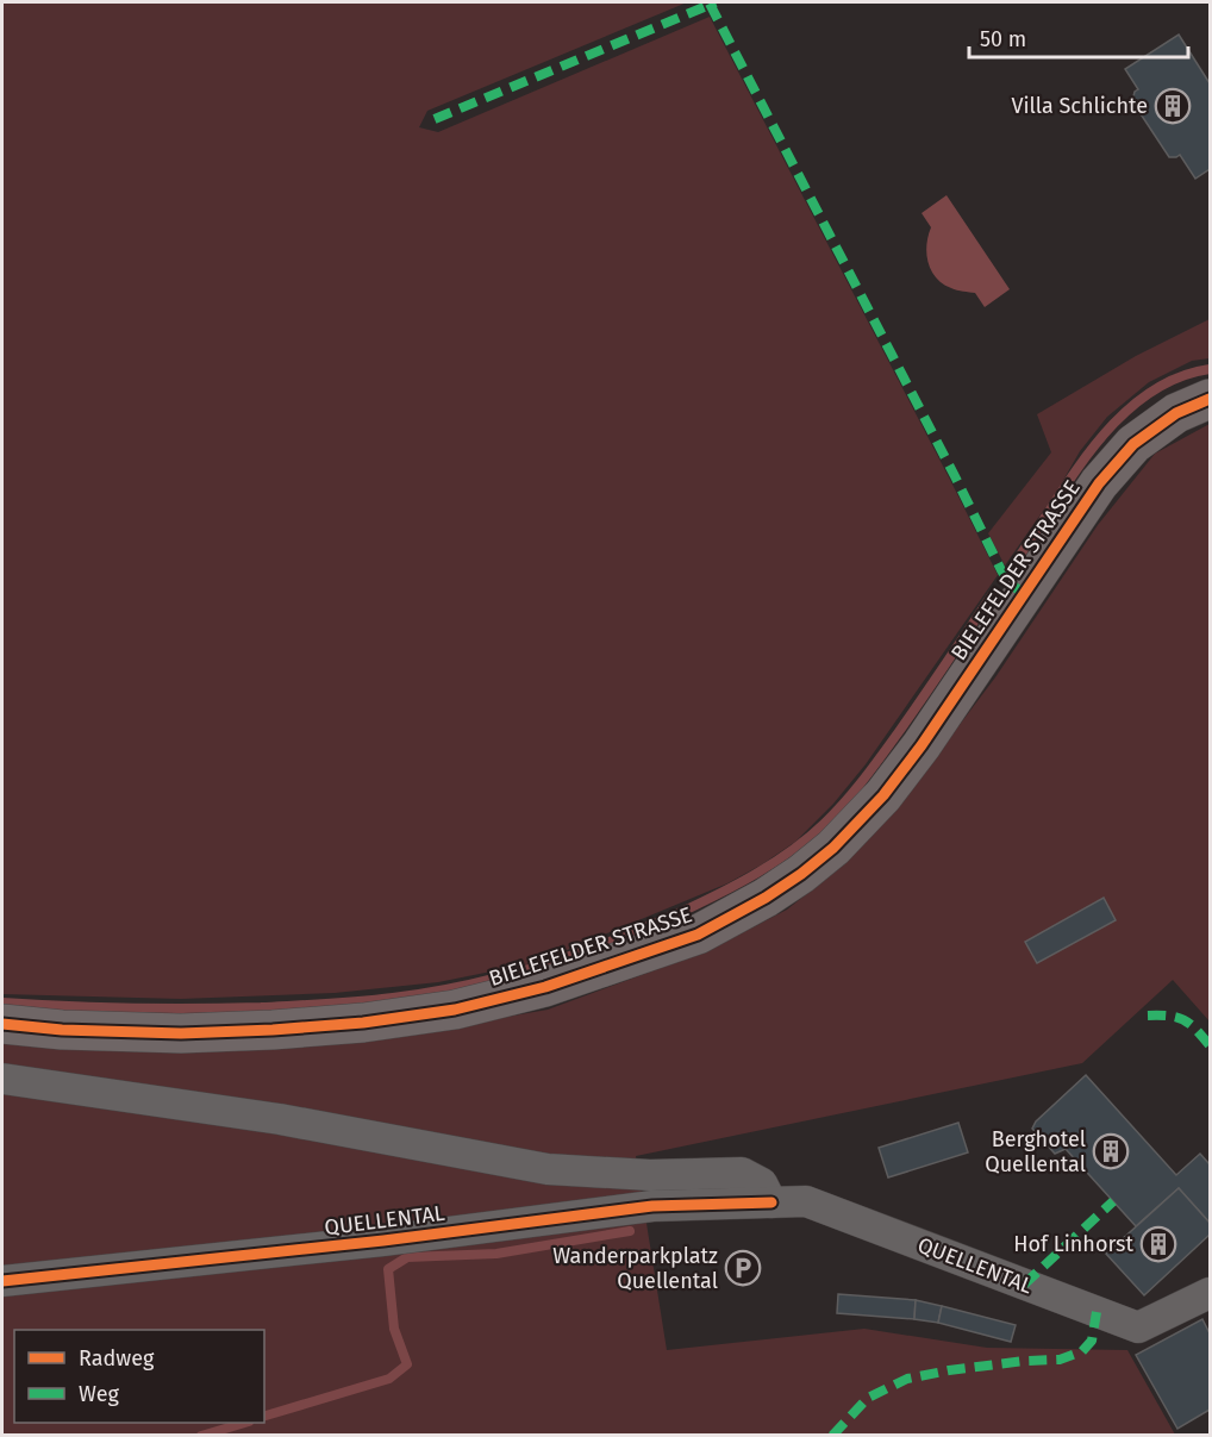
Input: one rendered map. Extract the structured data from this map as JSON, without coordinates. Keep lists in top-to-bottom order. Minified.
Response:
{"streets":{"main road":["BIELEFELDER STRASSE"],"street":["QUELLENTAL"]},"places":{"building":["Villa Schlichte","Berghotel Quellental","Hof Linhorst"],"parking":["Wanderparkplatz Quellental"]},"legend":["Radweg","Weg"],"scale_bar":"50 m"}
